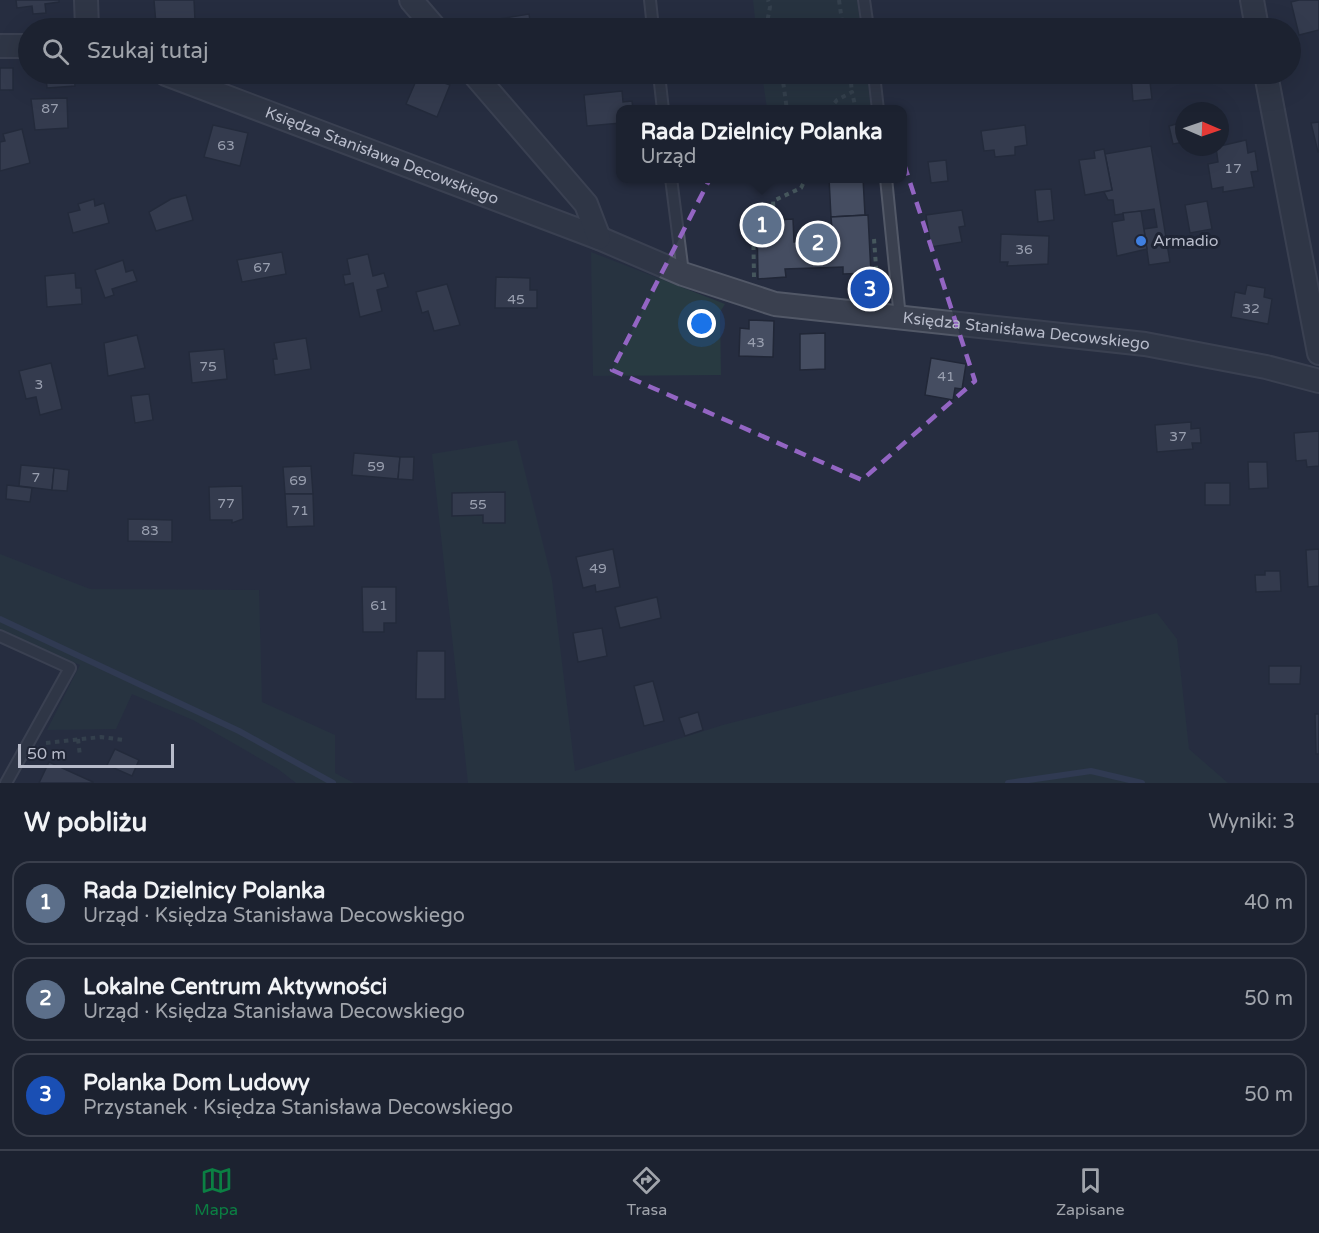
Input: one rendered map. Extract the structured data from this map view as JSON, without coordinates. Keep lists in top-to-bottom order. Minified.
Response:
{"streets":{"street":["Księdza Stanisława Decowskiego"]},"places":["Armadio"],"house_numbers":["87","63","17","36","67","45","32","43","75","41","3","37","59","7","69","77","55","71","83","49","61"],"scale_bar":"50 m","north":"right","page":{"search":"Szukaj tutaj","popup":["Rada Dzielnicy Polanka","Urząd"],"pins":["1","2","3"],"scale":"50 m","heading":["W pobliżu","Wyniki: 3"],"list":[{"mark":"1","name":"Rada Dzielnicy Polanka","note":"Urząd · Księdza Stanisława Decowskiego","value":"40 m"},{"mark":"2","name":"Lokalne Centrum Aktywności","note":"Urząd · Księdza Stanisława Decowskiego","value":"50 m"},{"mark":"3","name":"Polanka Dom Ludowy","note":"Przystanek · Księdza Stanisława Decowskiego","value":"50 m"}],"nav":["Mapa","Trasa","Zapisane"]}}
